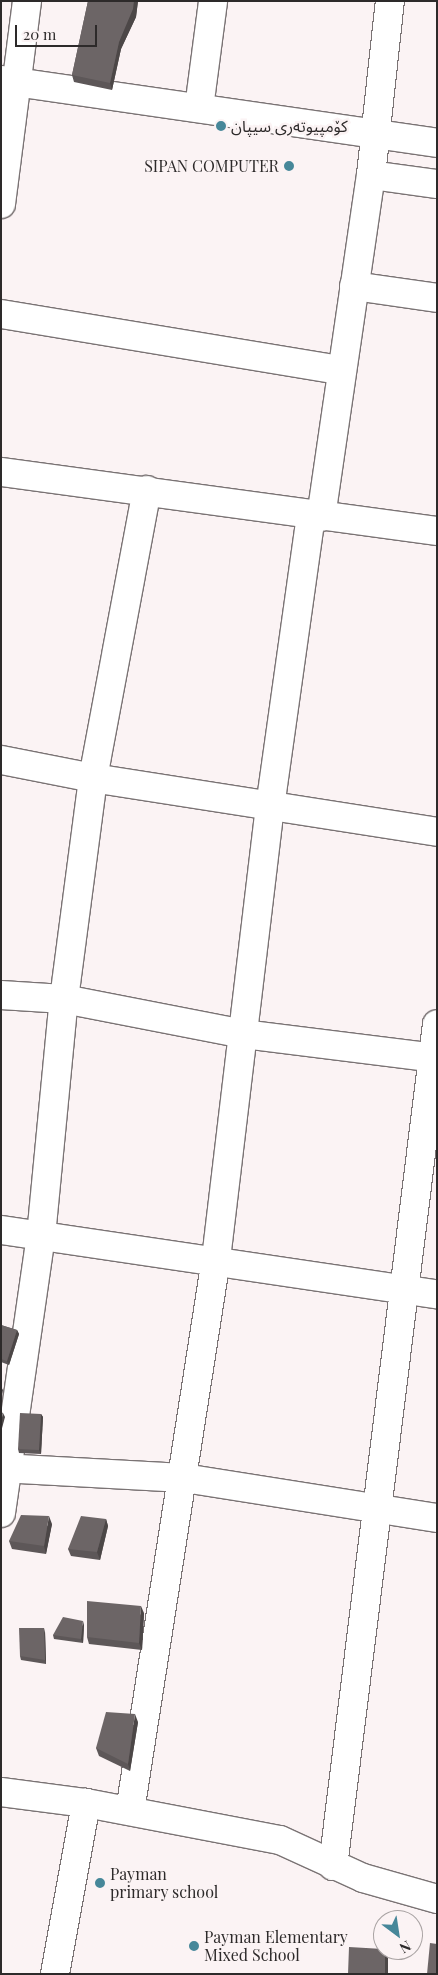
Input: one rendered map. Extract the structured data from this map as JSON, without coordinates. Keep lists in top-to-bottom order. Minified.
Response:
{"places":["کۆمپیوتەری سیپان","SIPAN COMPUTER","Payman primary school","Payman Elementary Mixed School"],"scale_bar":"20 m","north":"bottom right"}
